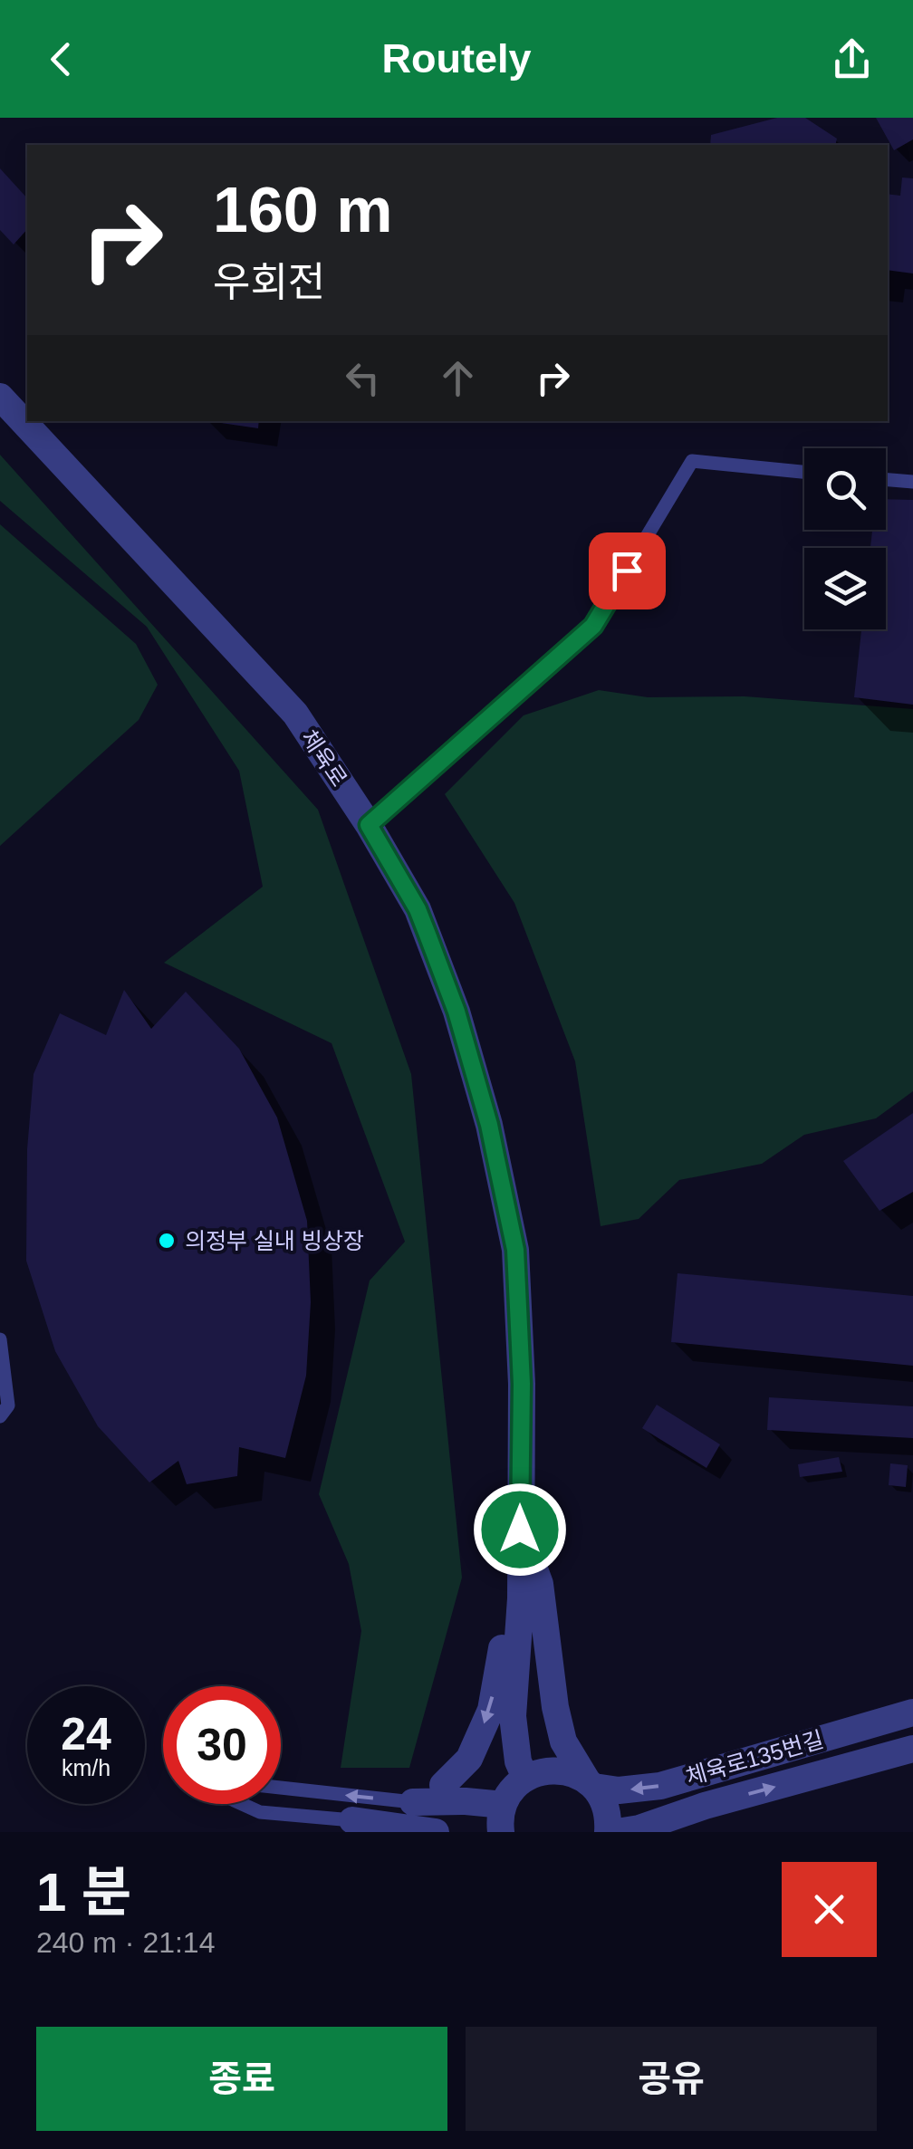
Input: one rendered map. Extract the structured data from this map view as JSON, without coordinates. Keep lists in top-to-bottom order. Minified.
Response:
{"streets":{"street":["체육로","체육로135번길"]},"places":["의정부 실내 빙상장"],"page":{"header":"Routely","turn":["160 m","우회전"],"speed":"24 km/h","limit":"30","heading":["1 분","240 m · 21:14"],"buttons":["종료","공유"]}}
